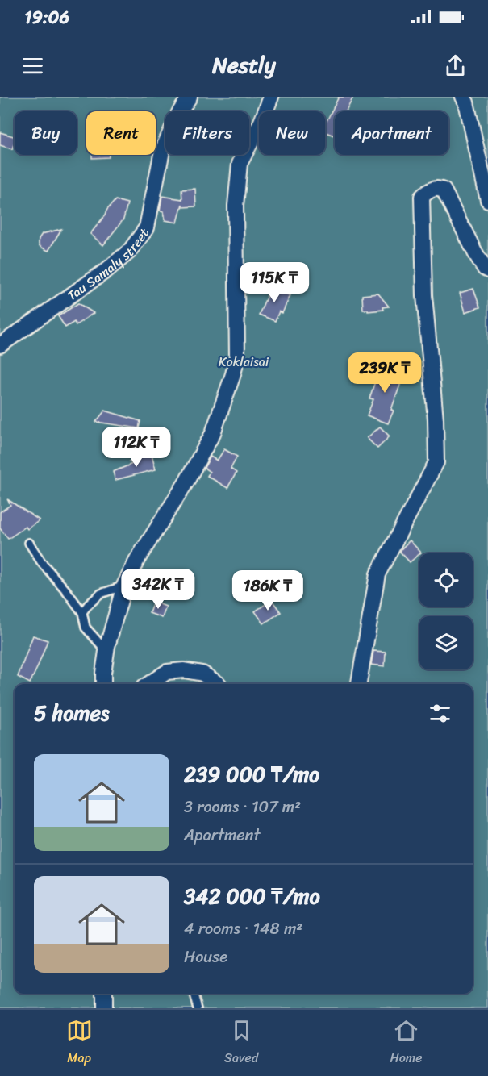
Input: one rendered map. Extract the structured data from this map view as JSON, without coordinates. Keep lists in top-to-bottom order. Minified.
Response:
{"streets":{"street":["Tau Samaly street"]},"parks":["Koklaisai"],"page":{"status":"19:06","header":"Nestly","chip":["Buy","Rent","Filters","New","Apartment"],"price":["115K ₸","239K ₸","112K ₸","342K ₸","186K ₸"],"heading":"5 homes","list":[{"name":"239 000 ₸/mo","note":"3 rooms · 107 m² · Apartment"},{"name":"342 000 ₸/mo","note":"4 rooms · 148 m² · House"}],"tabs":["Map","Saved","Home"]}}
